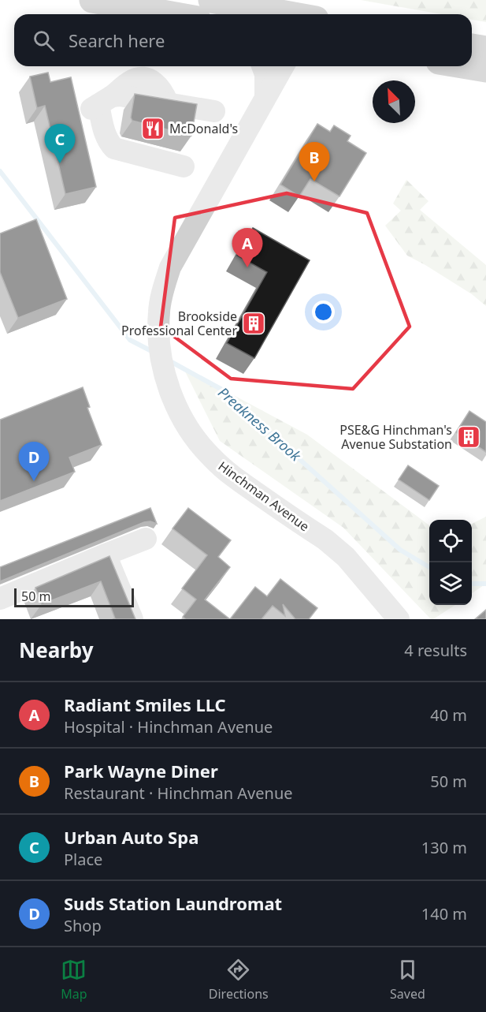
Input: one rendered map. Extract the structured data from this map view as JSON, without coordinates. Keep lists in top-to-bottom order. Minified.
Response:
{"streets":{"street":["Hinchman Avenue"]},"water":["Preakness Brook"],"places":{"restaurant":["McDonald's"],"building":["Brookside Professional Center","PSE&G Hinchman's Avenue Substation"]},"scale_bar":"50 m","north":"top left","page":{"search":"Search here","pins":["C","B","A","D"],"scale":"50 m","heading":["Nearby","4 results"],"list":[{"mark":"A","name":"Radiant Smiles LLC","note":"Hospital · Hinchman Avenue","value":"40 m"},{"mark":"B","name":"Park Wayne Diner","note":"Restaurant · Hinchman Avenue","value":"50 m"},{"mark":"C","name":"Urban Auto Spa","note":"Place","value":"130 m"},{"mark":"D","name":"Suds Station Laundromat","note":"Shop","value":"140 m"}],"nav":["Map","Directions","Saved"]}}
